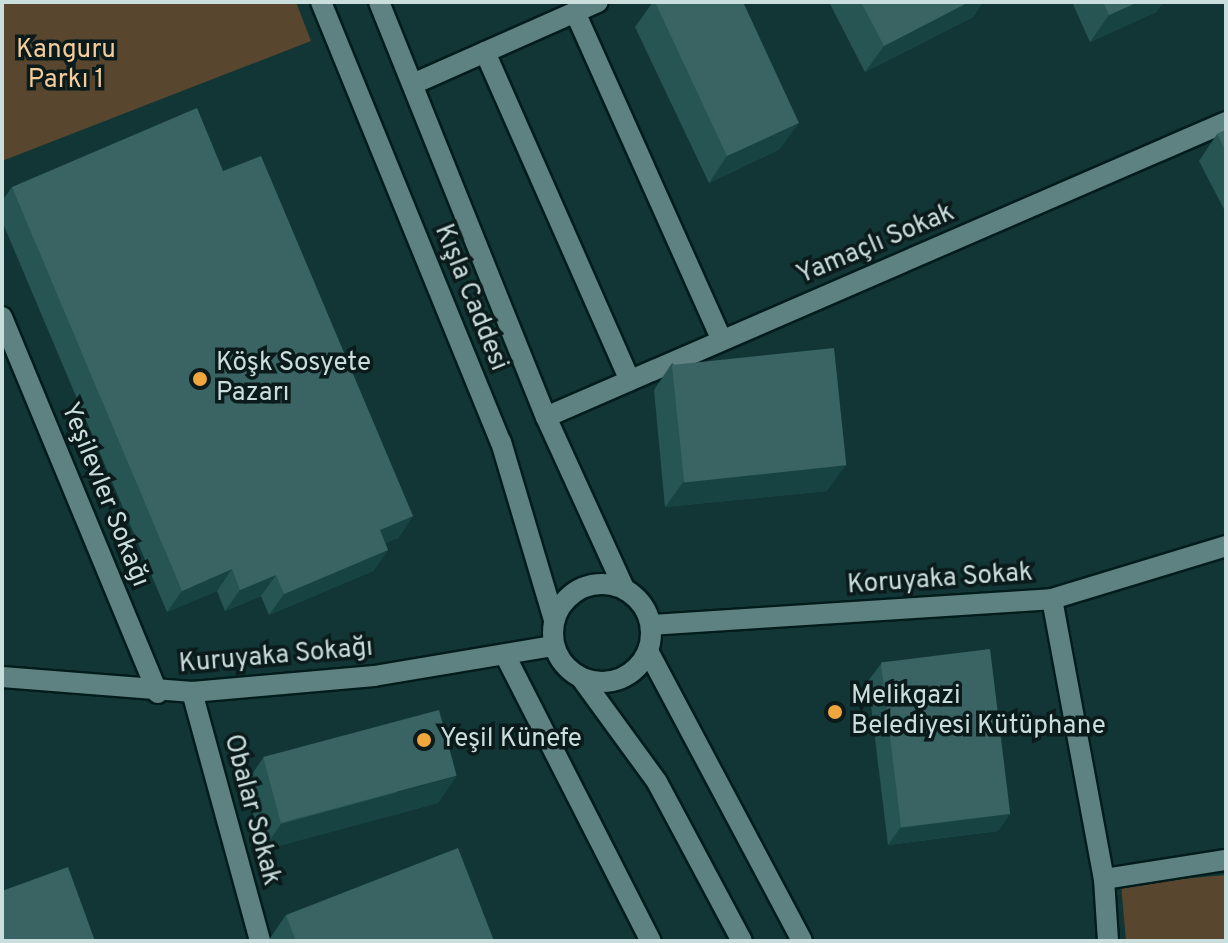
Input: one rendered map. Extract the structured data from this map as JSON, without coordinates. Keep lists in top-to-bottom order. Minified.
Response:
{"streets":{"street":["Yamaçlı Sokak","Kışla Caddesi","Yeşilevler Sokağı","Koruyaka Sokak","Kuruyaka Sokağı","Obalar Sokak"]},"crossings":[["Yamaçlı Sokak","Kışla Caddesi"],["Kışla Caddesi","Koruyaka Sokak"],["Kışla Caddesi","Kuruyaka Sokağı"],["Yeşilevler Sokağı","Kuruyaka Sokağı"],["Koruyaka Sokak","Kuruyaka Sokağı"],["Kuruyaka Sokağı","Obalar Sokak"]],"parks":["Kanguru Parkı 1"],"places":["Köşk Sosyete Pazarı","Melikgazi Belediyesi Kütüphane","Yeşil Künefe"]}
